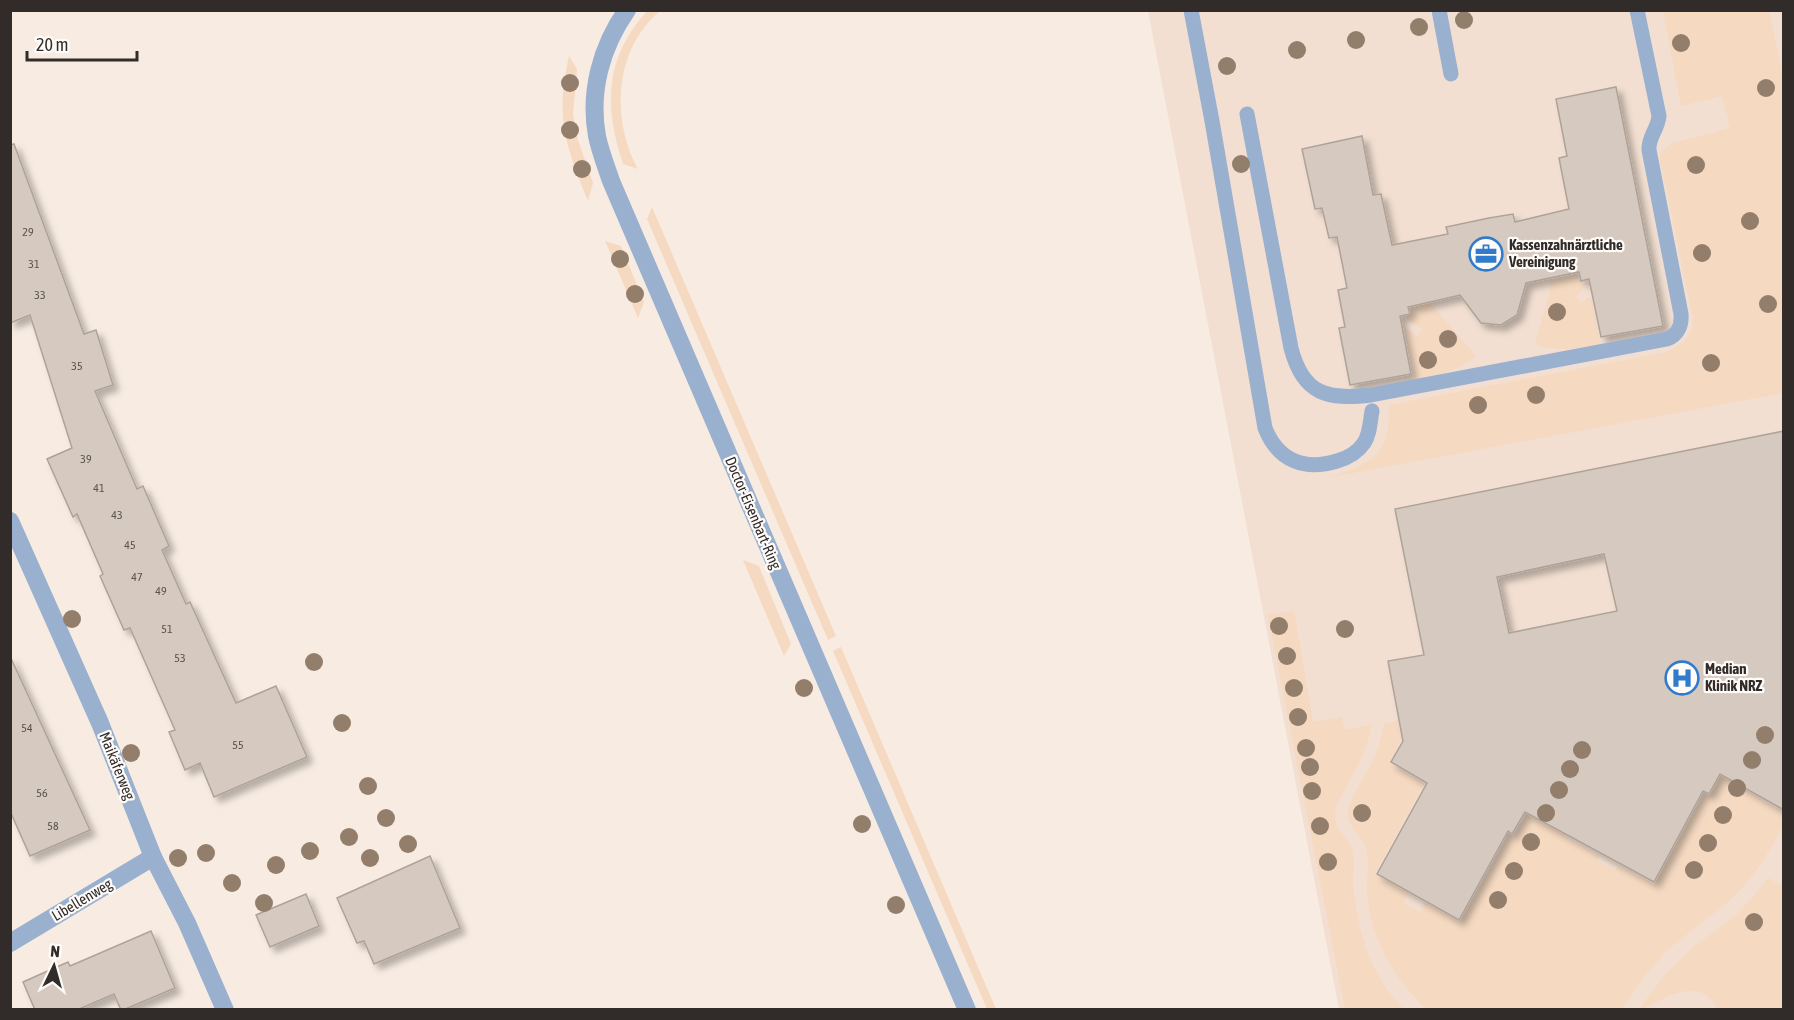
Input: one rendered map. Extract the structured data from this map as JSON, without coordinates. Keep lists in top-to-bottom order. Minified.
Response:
{"streets":{"street":["Doctor-Eisenbart-Ring","Maikäferweg","Libellenweg"]},"crossings":[["Maikäferweg","Libellenweg"]],"places":{"office":["Kassenzahnärztliche Vereinigung"],"hospital":["Median Klinik NRZ"]},"house_numbers":["29","31","33","35","39","41","43","45","47","49","51","53","54","55","56","58"],"scale_bar":"20 m","north":"top"}
